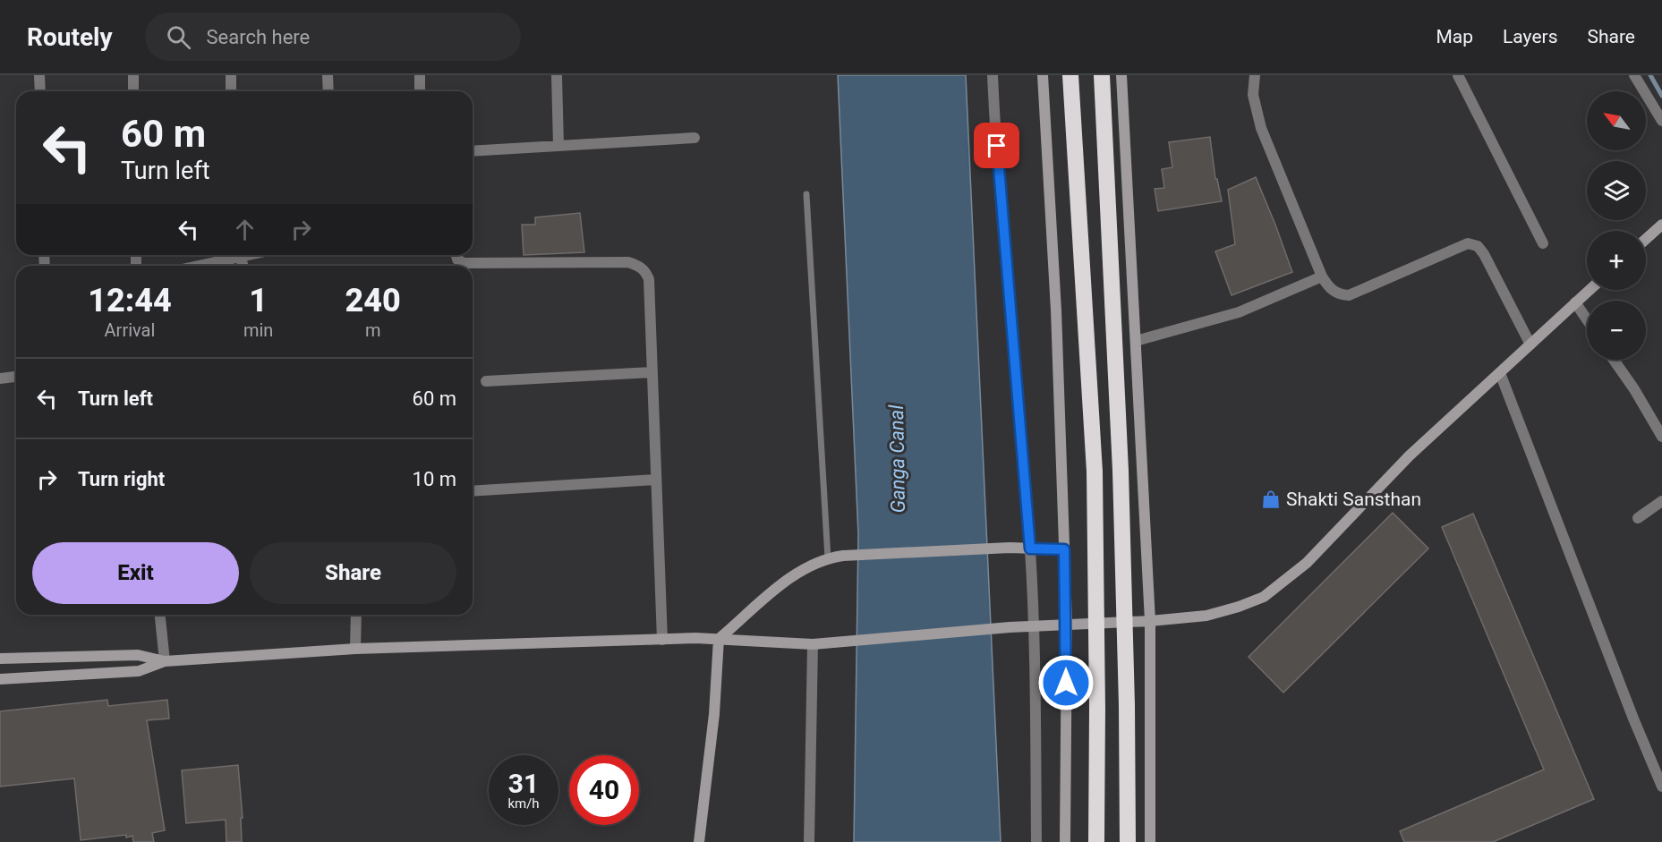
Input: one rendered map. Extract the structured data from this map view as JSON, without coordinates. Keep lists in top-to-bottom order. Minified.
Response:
{"water":["Ganga Canal"],"places":{"shop":["Shakti Sansthan"]},"north":"top left","page":{"header":"Routely","search":"Search here","nav":["Map","Layers","Share"],"map_buttons":["+","−"],"turn":["60 m","Turn left"],"eta":["12:44","Arrival","1","min","240","m"],"list":[{"name":"Turn left","value":"60 m"},{"name":"Turn right","value":"10 m"}],"buttons":["Exit","Share"],"speed":"31 km/h","limit":"40"}}
